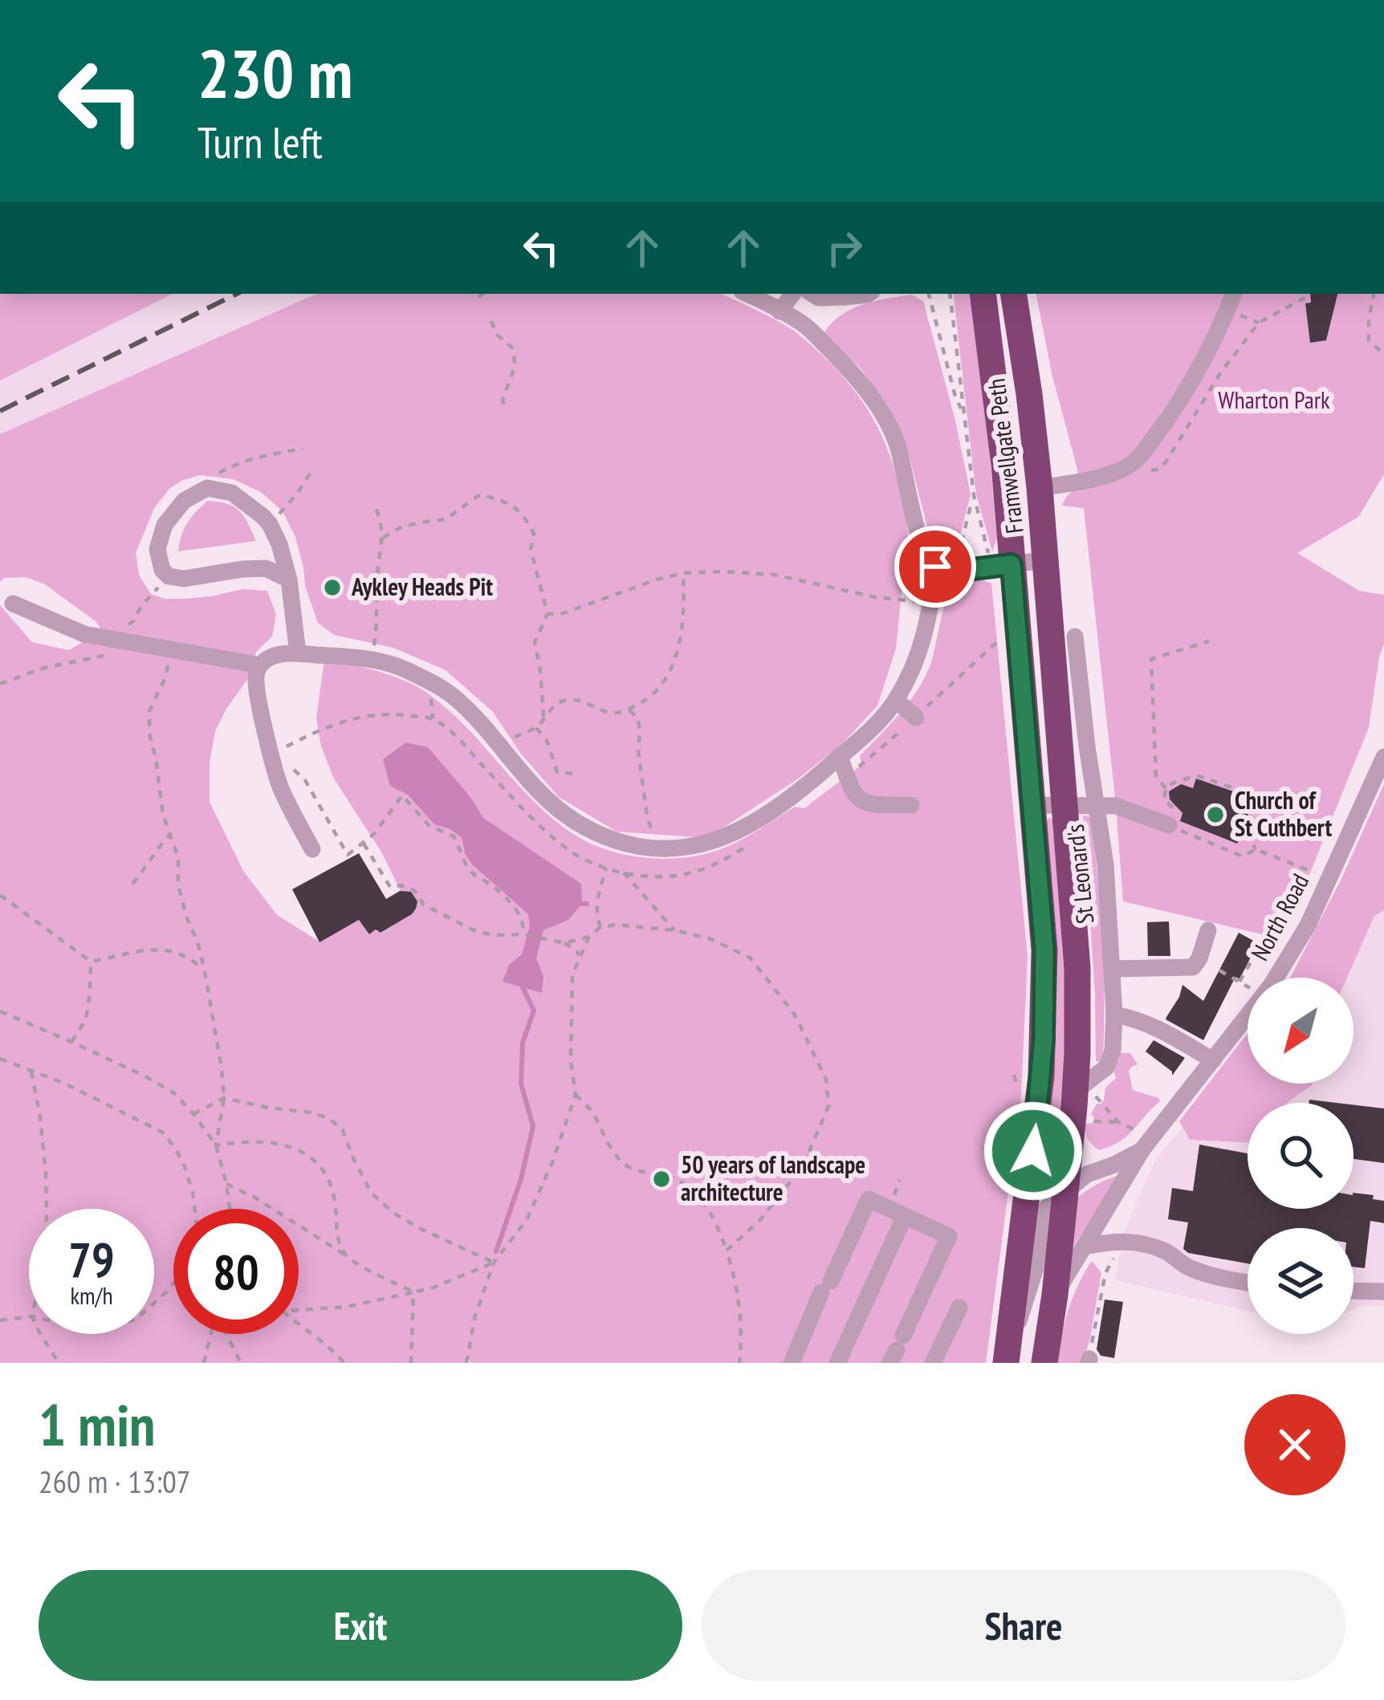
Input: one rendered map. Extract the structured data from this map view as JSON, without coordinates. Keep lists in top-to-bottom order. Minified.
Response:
{"streets":{"highway":["Framwellgate Peth"],"street":["St Leonard's","North Road"]},"crossings":[["Framwellgate Peth","St Leonard's"],["Framwellgate Peth","North Road"]],"parks":["Wharton Park"],"places":["Aykley Heads Pit","Church of St Cuthbert","50 years of landscape architecture"],"north":"bottom left","page":{"turn":["230 m","Turn left"],"speed":"79 km/h","limit":"80","heading":["1 min","260 m · 13:07"],"buttons":["Exit","Share"]}}
